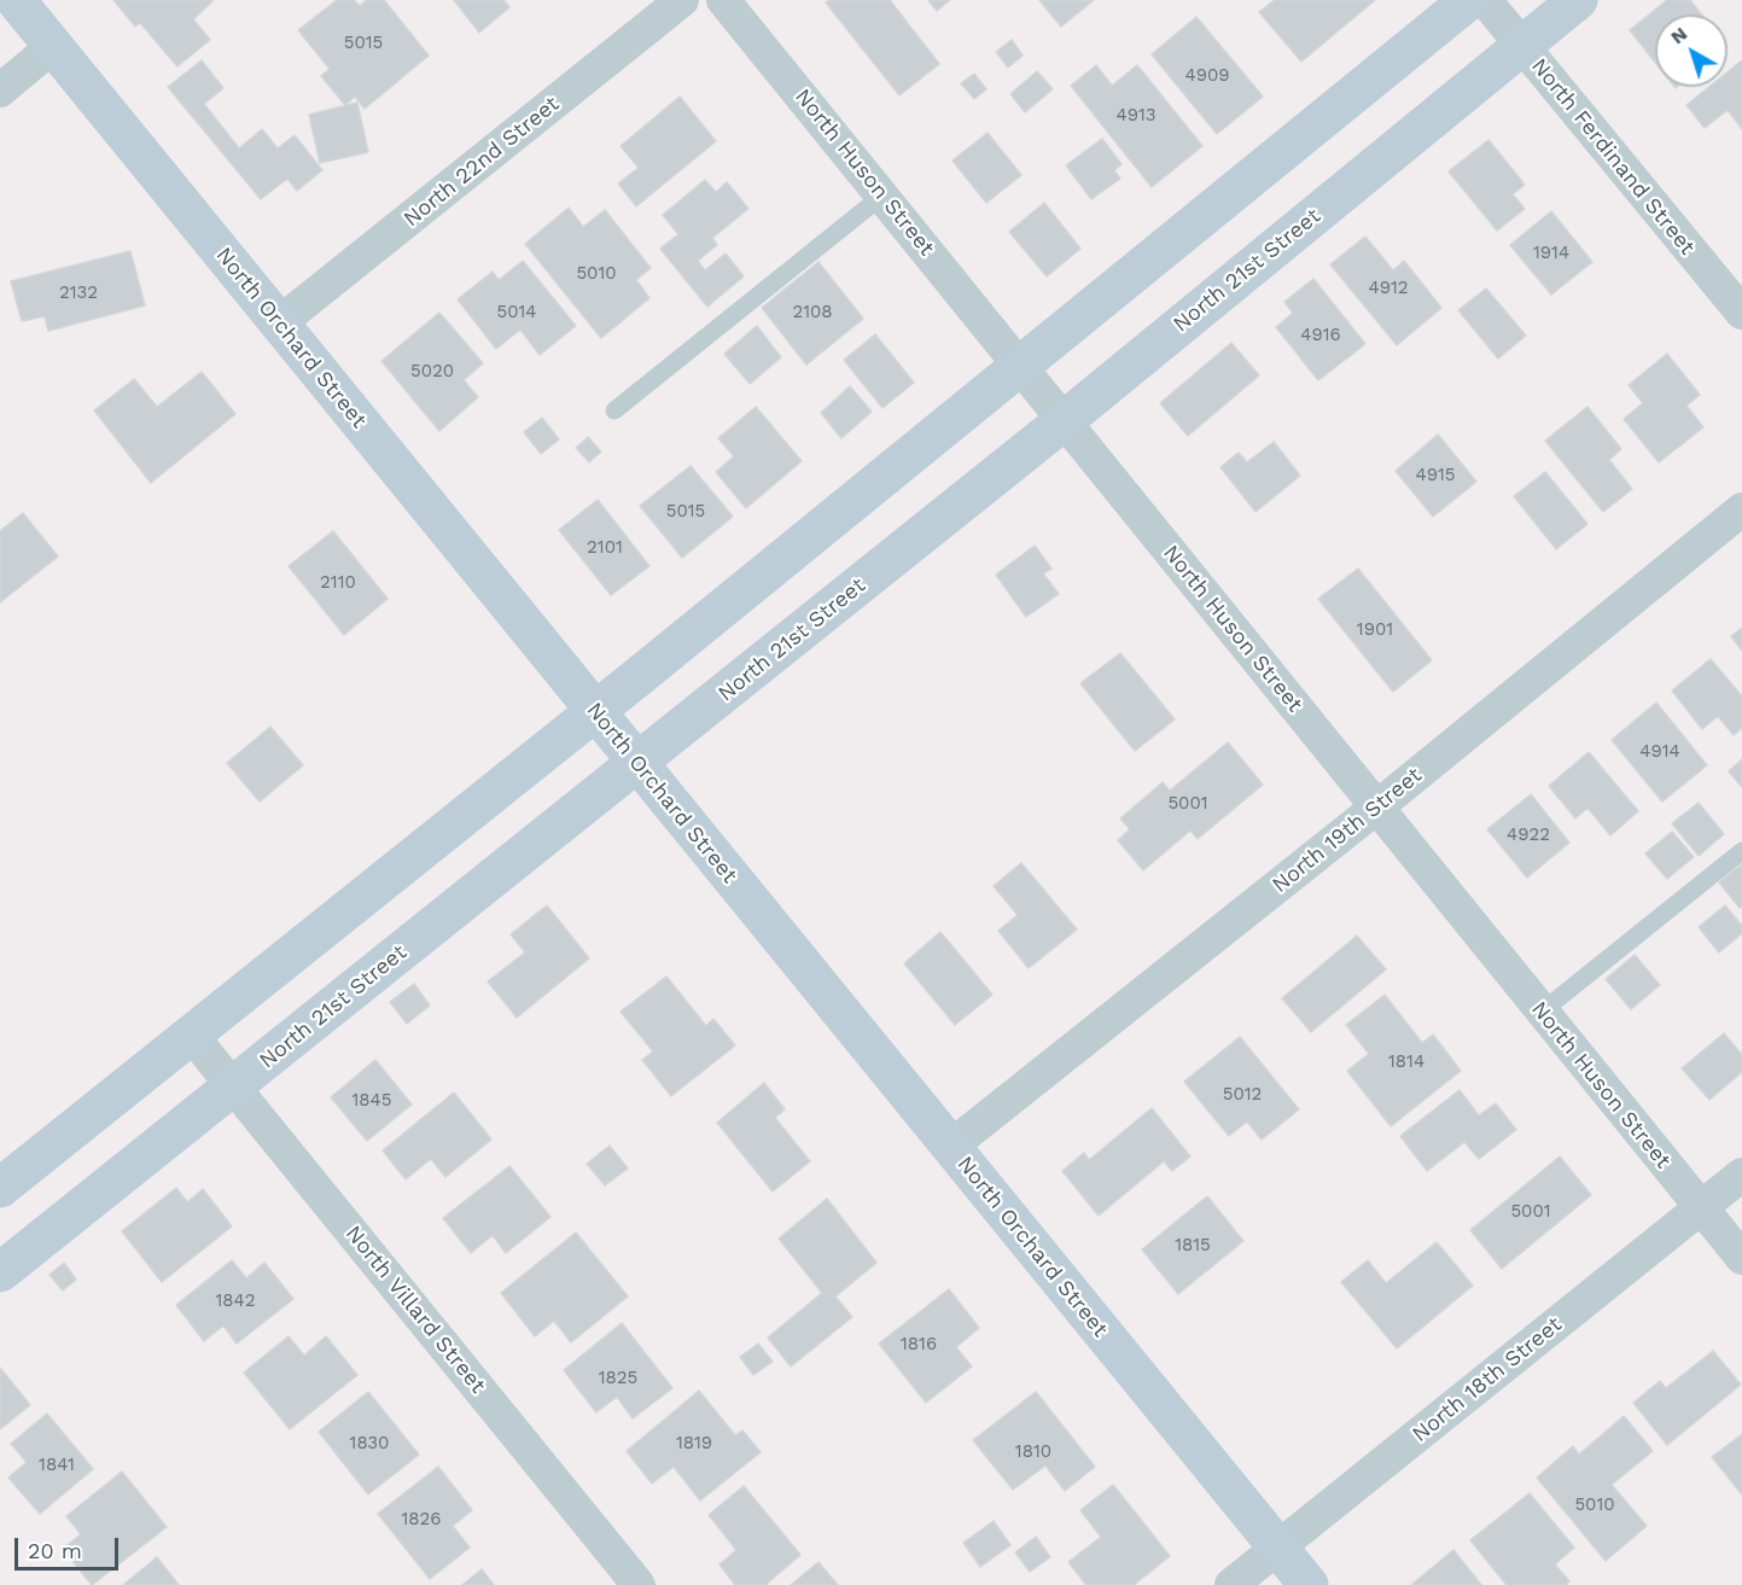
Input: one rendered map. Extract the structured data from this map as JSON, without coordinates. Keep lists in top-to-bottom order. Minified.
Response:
{"streets":{"main road":["North 21st Street","North Orchard Street"],"street":["North Ferdinand Street","North 22nd Street","North Huson Street","North 19th Street","North Villard Street","North 18th Street"]},"crossings":[["North Ferdinand Street","North 21st Street"],["North 22nd Street","North Orchard Street"],["North Huson Street","North 21st Street"],["North Huson Street","North 19th Street"],["North Huson Street","North 18th Street"],["North 21st Street","North Orchard Street"],["North 21st Street","North Villard Street"],["North Orchard Street","North 19th Street"],["North Orchard Street","North 18th Street"]],"house_numbers":["5015","4909","4913","1914","5010","4912","2132","5014","2108","4916","5020","4915","5015","2101","2110","1901","4914","5001","4922","1814","5012","1845","5001","1815","1842","1816","1825","1830","1819","1810","1841","5010","1826"],"scale_bar":"20 m","north":"top left"}
